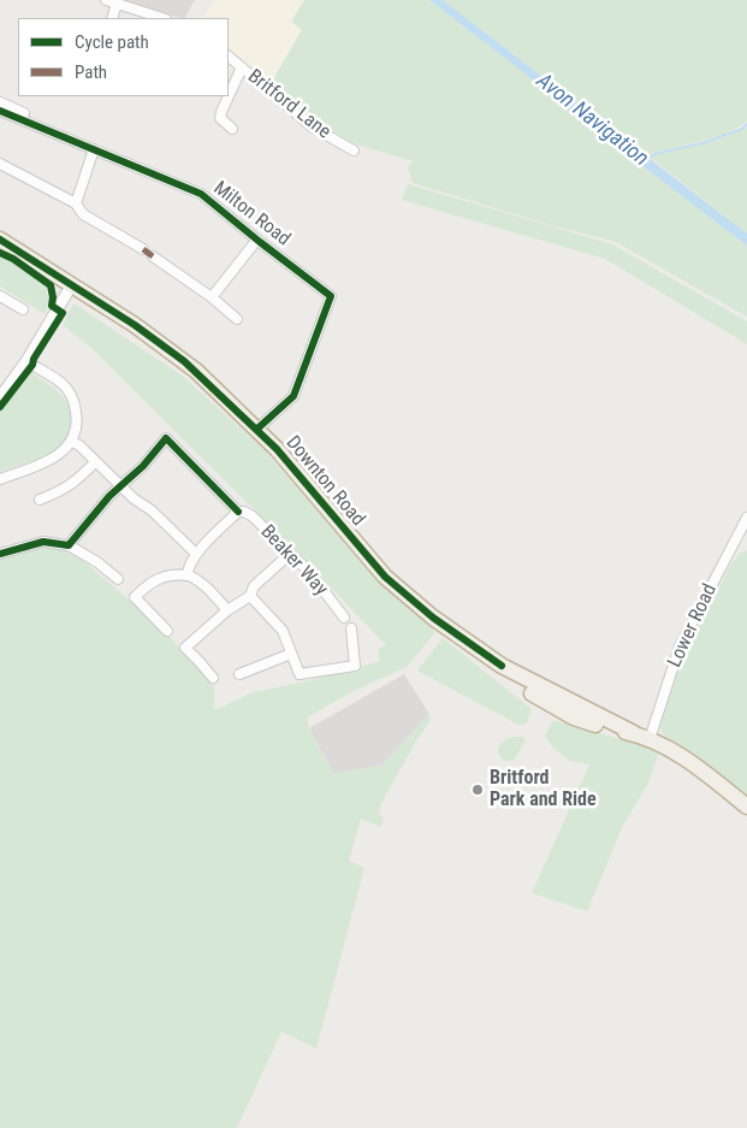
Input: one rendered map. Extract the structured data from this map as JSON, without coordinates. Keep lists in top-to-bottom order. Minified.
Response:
{"streets":{"highway":["Downton Road"],"street":["Britford Lane","Milton Road","Beaker Way","Lower Road"]},"crossings":[["Milton Road","Downton Road"],["Downton Road","Lower Road"]],"water":["Avon Navigation"],"places":["Britford Park and Ride"],"legend":["Cycle path","Path"]}
